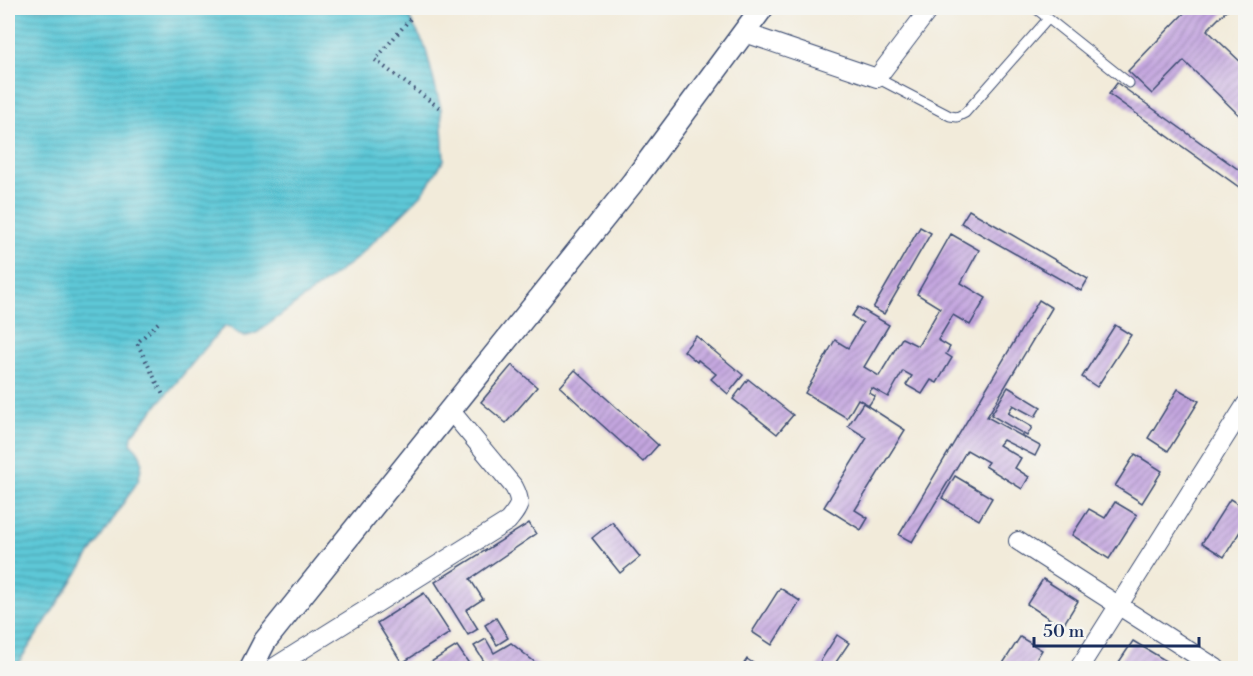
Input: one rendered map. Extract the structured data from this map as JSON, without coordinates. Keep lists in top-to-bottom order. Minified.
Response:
{"scale_bar":"50 m"}
